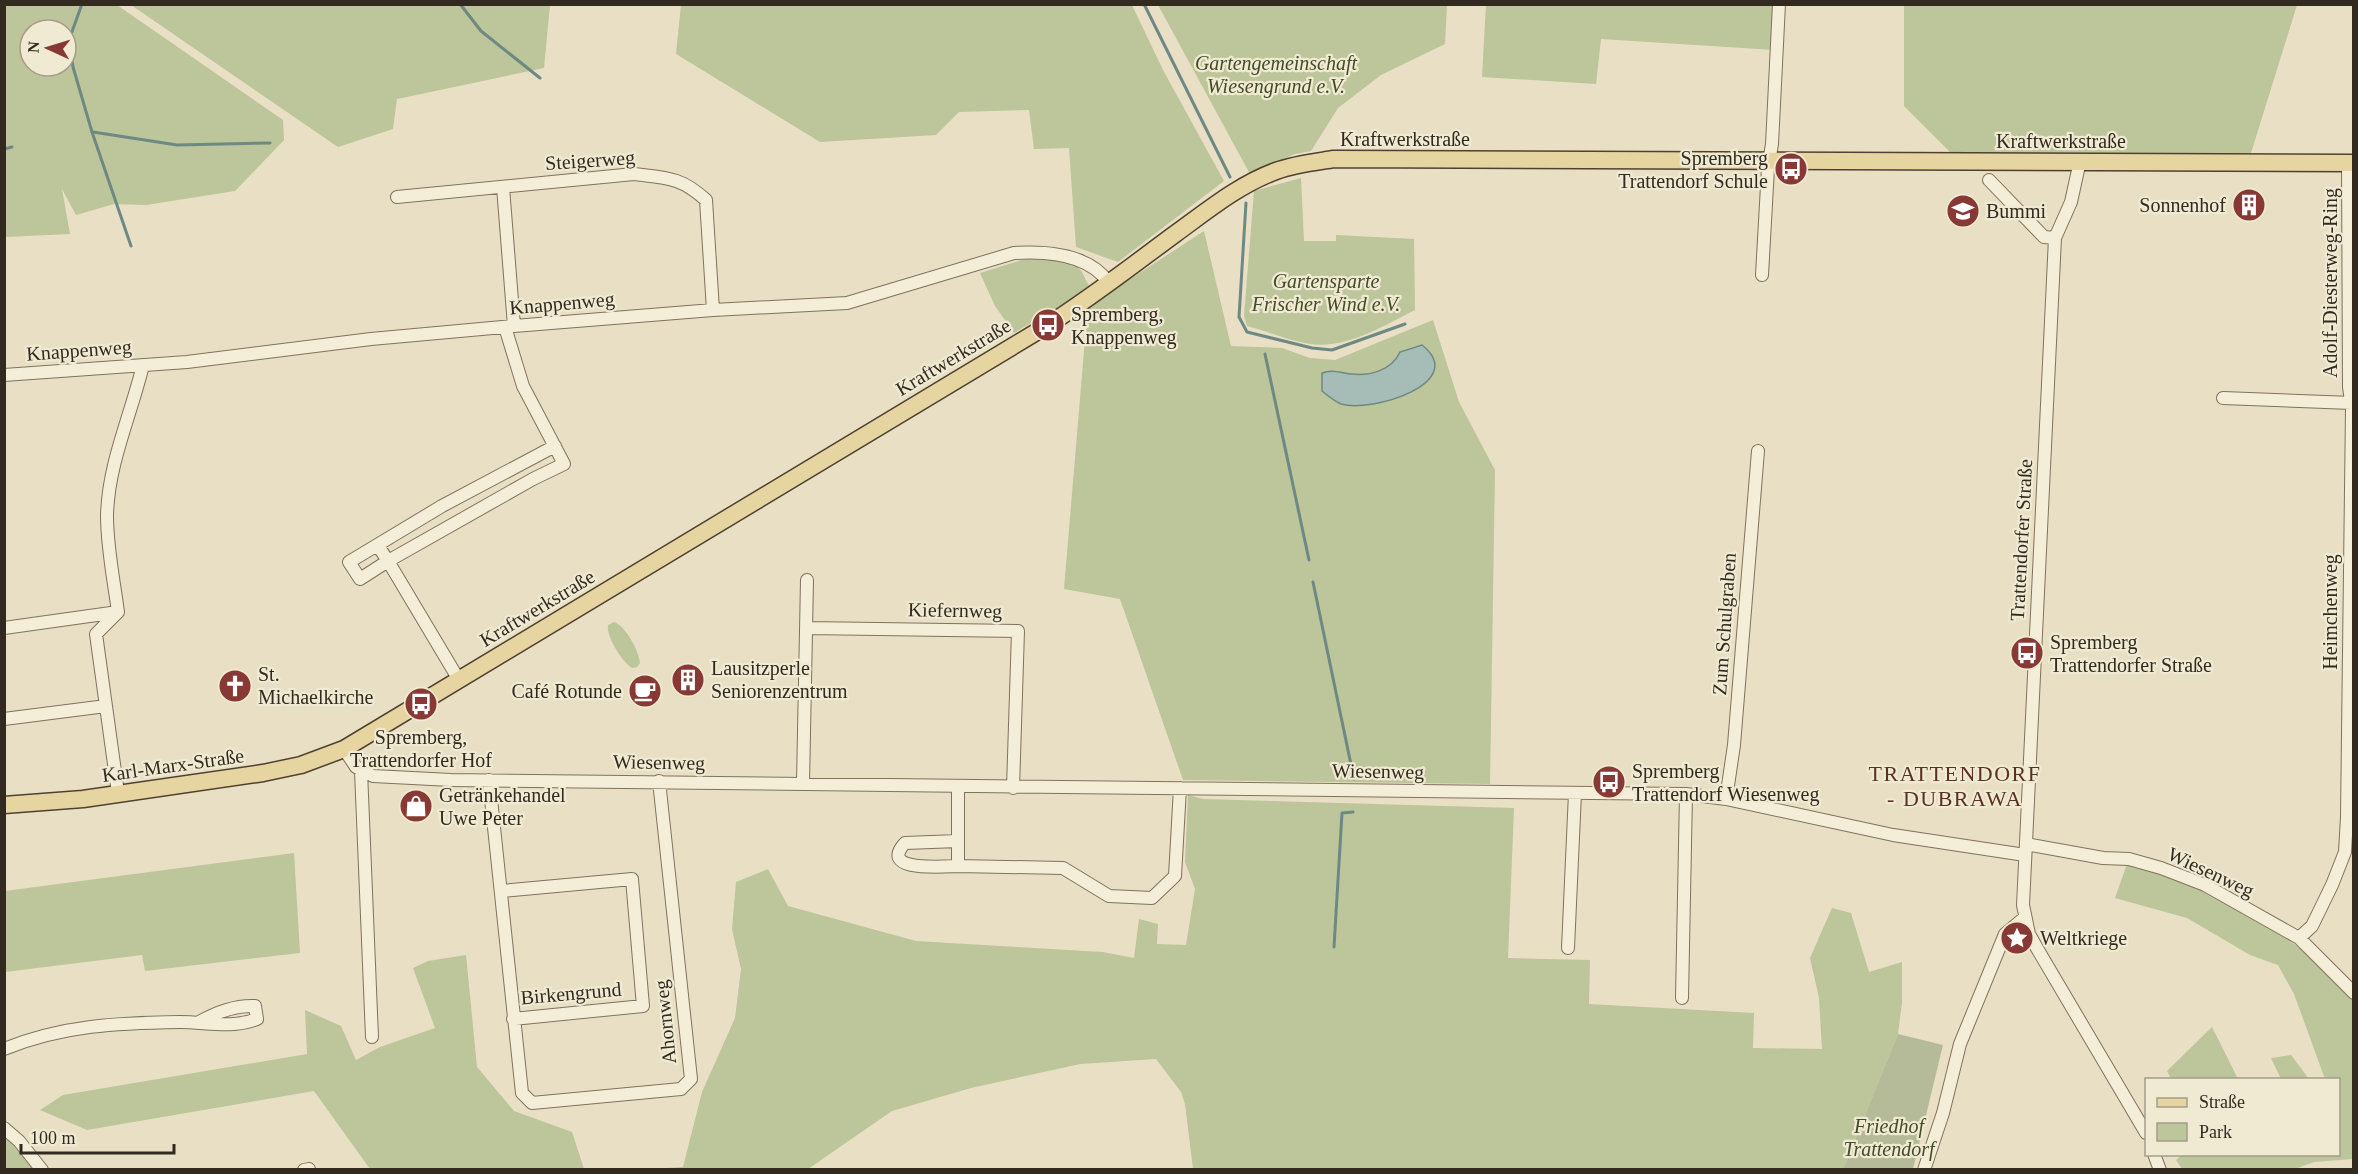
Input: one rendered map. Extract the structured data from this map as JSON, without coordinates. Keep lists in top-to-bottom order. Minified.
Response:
{"streets":{"main road":["Kraftwerkstraße","Karl-Marx-Straße"],"street":["Steigerweg","Adolf-Diesterweg-Ring","Knappenweg","Trattendorfer Straße","Kiefernweg","Heimchenweg","Zum Schulgraben","Wiesenweg","Birkengrund","Ahornweg"]},"crossings":[["Kraftwerkstraße","Adolf-Diesterweg-Ring"],["Kraftwerkstraße","Knappenweg"],["Kraftwerkstraße","Trattendorfer Straße"],["Kraftwerkstraße","Karl-Marx-Straße"],["Steigerweg","Knappenweg"],["Adolf-Diesterweg-Ring","Heimchenweg"],["Trattendorfer Straße","Wiesenweg"],["Kiefernweg","Wiesenweg"],["Heimchenweg","Wiesenweg"],["Zum Schulgraben","Wiesenweg"],["Wiesenweg","Birkengrund"],["Wiesenweg","Ahornweg"],["Birkengrund","Ahornweg"]],"districts":["TRATTENDORF - DUBRAWA"],"parks":["Gartengemeinschaft Wiesengrund e.V.","Gartensparte Frischer Wind e.V.","Friedhof Trattendorf"],"places":{"bus stop":["Spremberg Trattendorf Schule","Spremberg, Knappenweg","Spremberg Trattendorfer Straße","Spremberg, Trattendorfer Hof","Spremberg Trattendorf Wiesenweg"],"building":["Sonnenhof","Lausitzperle Seniorenzentrum"],"school or university":["Bummi"],"church":["St. Michaelkirche"],"cafe":["Café Rotunde"],"shop":["Getränkehandel Uwe Peter"],"place":["Weltkriege"]},"legend":["Straße","Park"],"scale_bar":"100 m","north":"left"}
